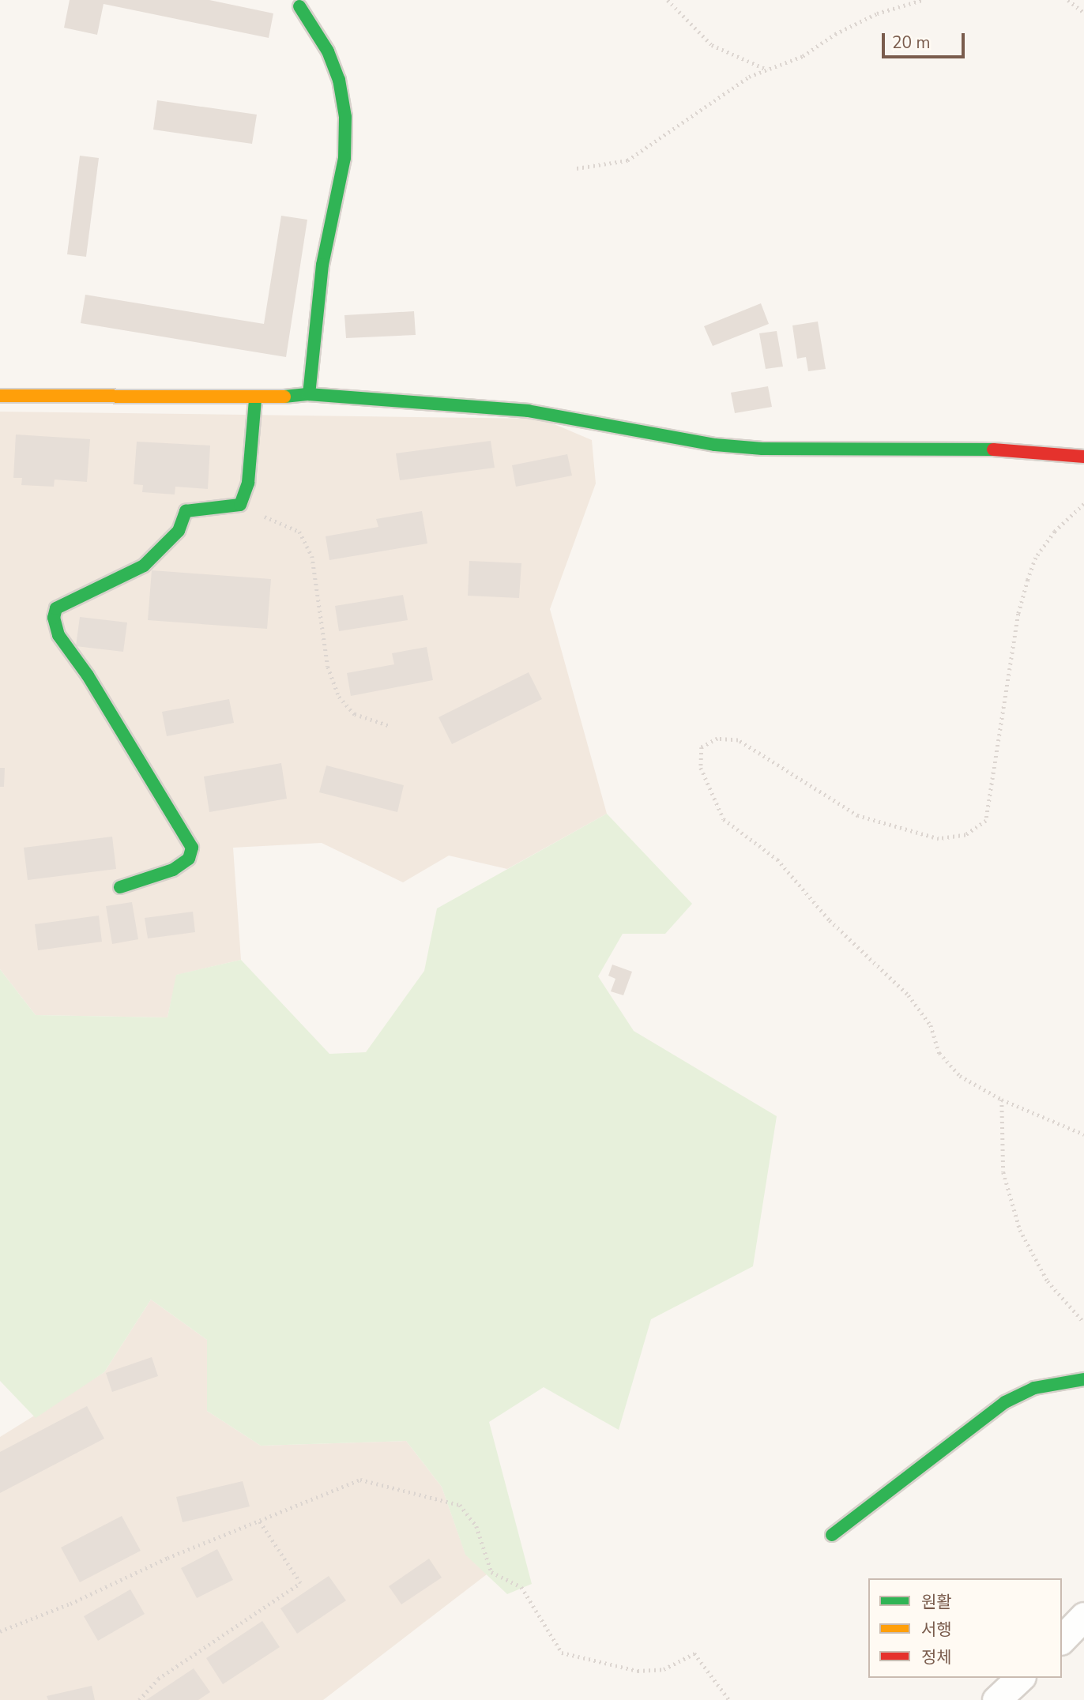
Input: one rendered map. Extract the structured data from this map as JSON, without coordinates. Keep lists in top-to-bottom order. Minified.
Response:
{"legend":["원활","서행","정체"],"scale_bar":"20 m"}
